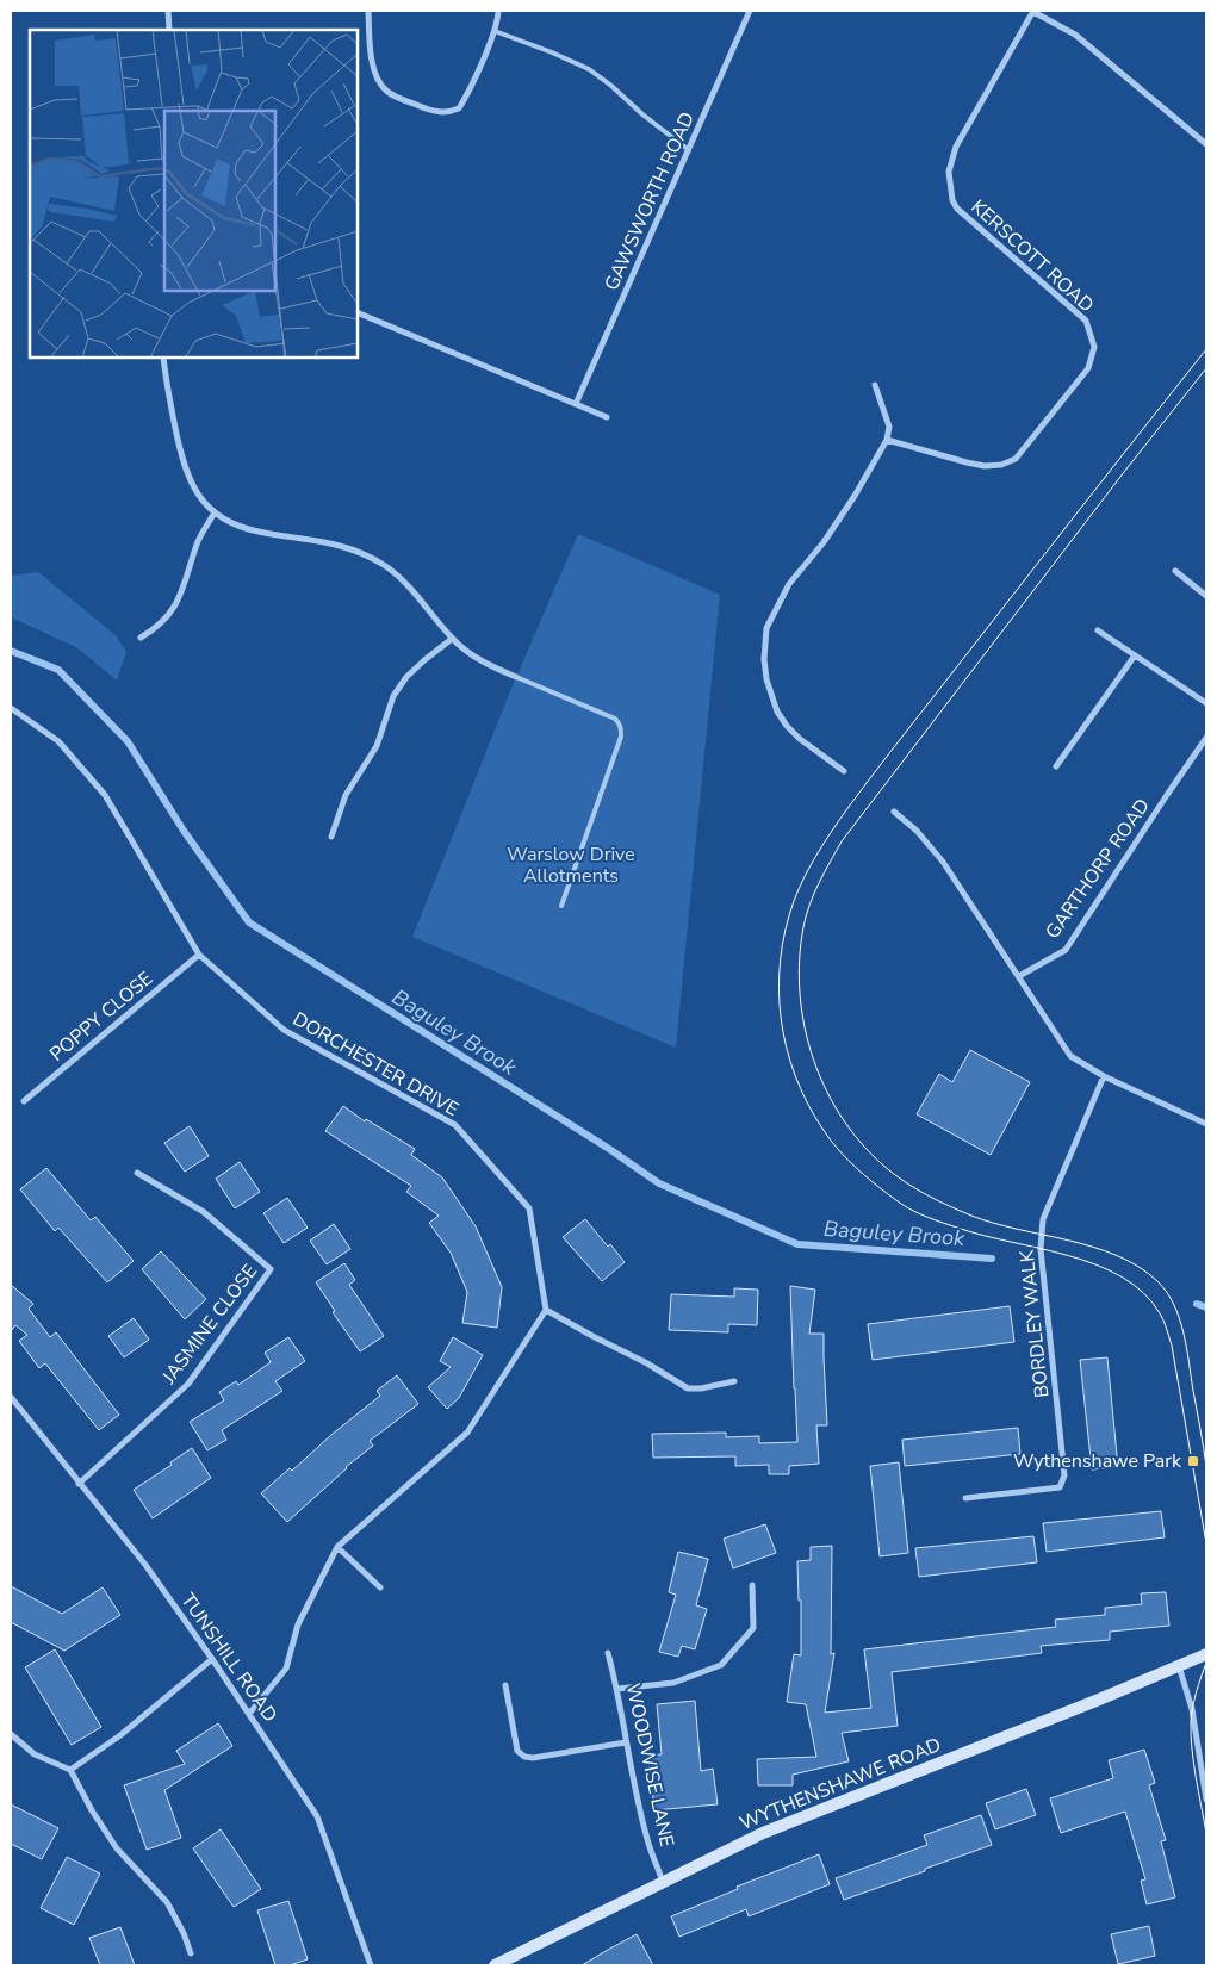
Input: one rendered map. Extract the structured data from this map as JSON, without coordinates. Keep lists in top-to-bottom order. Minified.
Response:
{"streets":{"main road":["WYTHENSHAWE ROAD"],"street":["GAWSWORTH ROAD","KERSCOTT ROAD","GARTHORP ROAD","POPPY CLOSE","DORCHESTER DRIVE","JASMINE CLOSE","BORDLEY WALK","TUNSHILL ROAD","WOODWISE LANE"]},"crossings":[["POPPY CLOSE","DORCHESTER DRIVE"],["JASMINE CLOSE","TUNSHILL ROAD"],["WOODWISE LANE","WYTHENSHAWE ROAD"]],"water":["Baguley Brook"],"parks":["Warslow Drive Allotments"],"places":{"transit":["Wythenshawe Park"]}}
